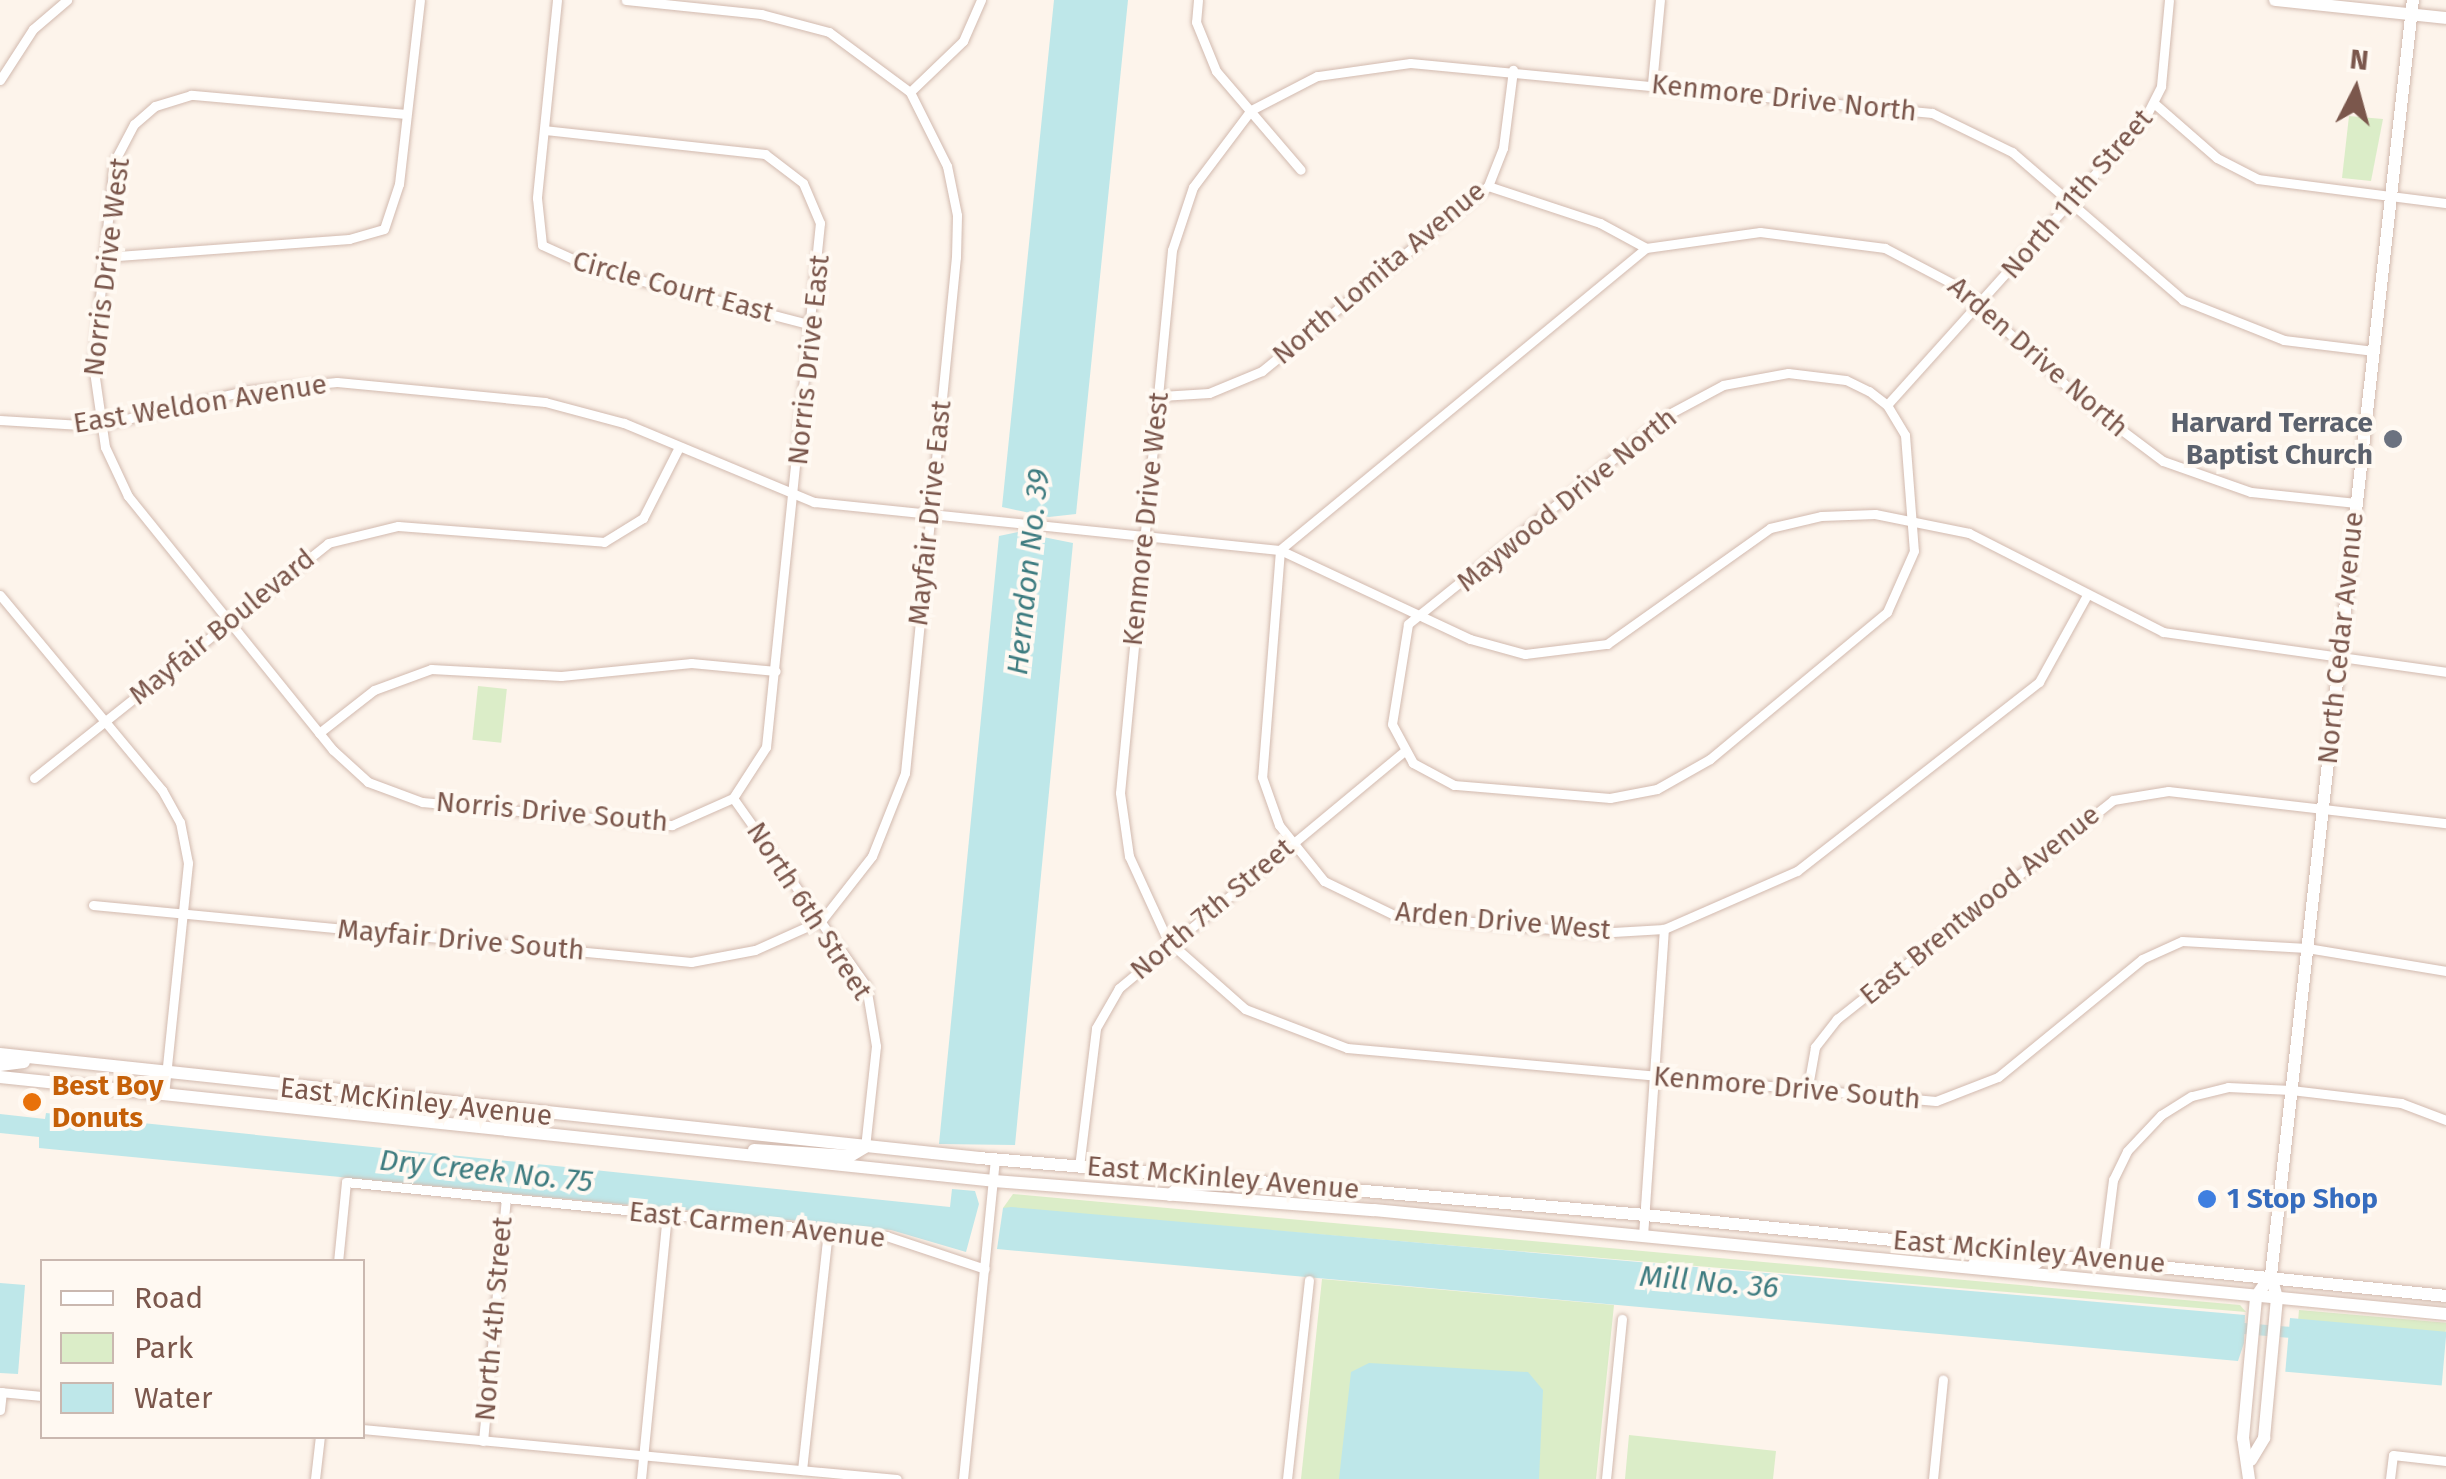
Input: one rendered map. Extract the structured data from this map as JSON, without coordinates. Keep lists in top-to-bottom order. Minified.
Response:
{"streets":{"main road":["North Cedar Avenue","East McKinley Avenue"],"street":["Kenmore Drive North","North 11th Street","Norris Drive West","North Lomita Avenue","Circle Court East","Arden Drive North","Norris Drive East","East Weldon Avenue","Maywood Drive North","Mayfair Drive East","Kenmore Drive West","Mayfair Boulevard","Norris Drive South","East Brentwood Avenue","North 7th Street","North 6th Street","Arden Drive West","Mayfair Drive South","Kenmore Drive South","East Carmen Avenue","North 4th Street"]},"crossings":[["Kenmore Drive North","North 11th Street"],["Kenmore Drive North","North Lomita Avenue"],["Kenmore Drive North","Kenmore Drive West"],["Kenmore Drive North","North Cedar Avenue"],["North 11th Street","Arden Drive North"],["North 11th Street","Maywood Drive North"],["Norris Drive West","East Weldon Avenue"],["Norris Drive West","Mayfair Boulevard"],["Norris Drive West","Norris Drive South"],["North Lomita Avenue","Kenmore Drive West"],["Circle Court East","Norris Drive East"],["Arden Drive North","North Cedar Avenue"],["Norris Drive East","East Weldon Avenue"],["Norris Drive East","Norris Drive South"],["Norris Drive East","North 6th Street"],["East Weldon Avenue","Maywood Drive North"],["East Weldon Avenue","Mayfair Drive East"],["East Weldon Avenue","Kenmore Drive West"],["East Weldon Avenue","Mayfair Boulevard"],["East Weldon Avenue","North Cedar Avenue"],["East Weldon Avenue","Arden Drive West"],["Mayfair Drive East","North 6th Street"],["Mayfair Drive East","Mayfair Drive South"],["Kenmore Drive West","North 7th Street"],["Kenmore Drive West","Kenmore Drive South"],["North Cedar Avenue","East Brentwood Avenue"],["North Cedar Avenue","Kenmore Drive South"],["North Cedar Avenue","East McKinley Avenue"],["Norris Drive South","North 6th Street"],["East Brentwood Avenue","Kenmore Drive South"],["North 7th Street","Arden Drive West"],["North 7th Street","Kenmore Drive South"],["North 7th Street","East McKinley Avenue"],["North 6th Street","Mayfair Drive South"],["North 6th Street","East McKinley Avenue"],["East Carmen Avenue","North 4th Street"]],"water":["Herndon No. 39","Dry Creek No. 75","Mill No. 36"],"places":["Harvard Terrace Baptist Church","Best Boy Donuts","1 Stop Shop"],"legend":["Road","Park","Water"],"north":"top"}
